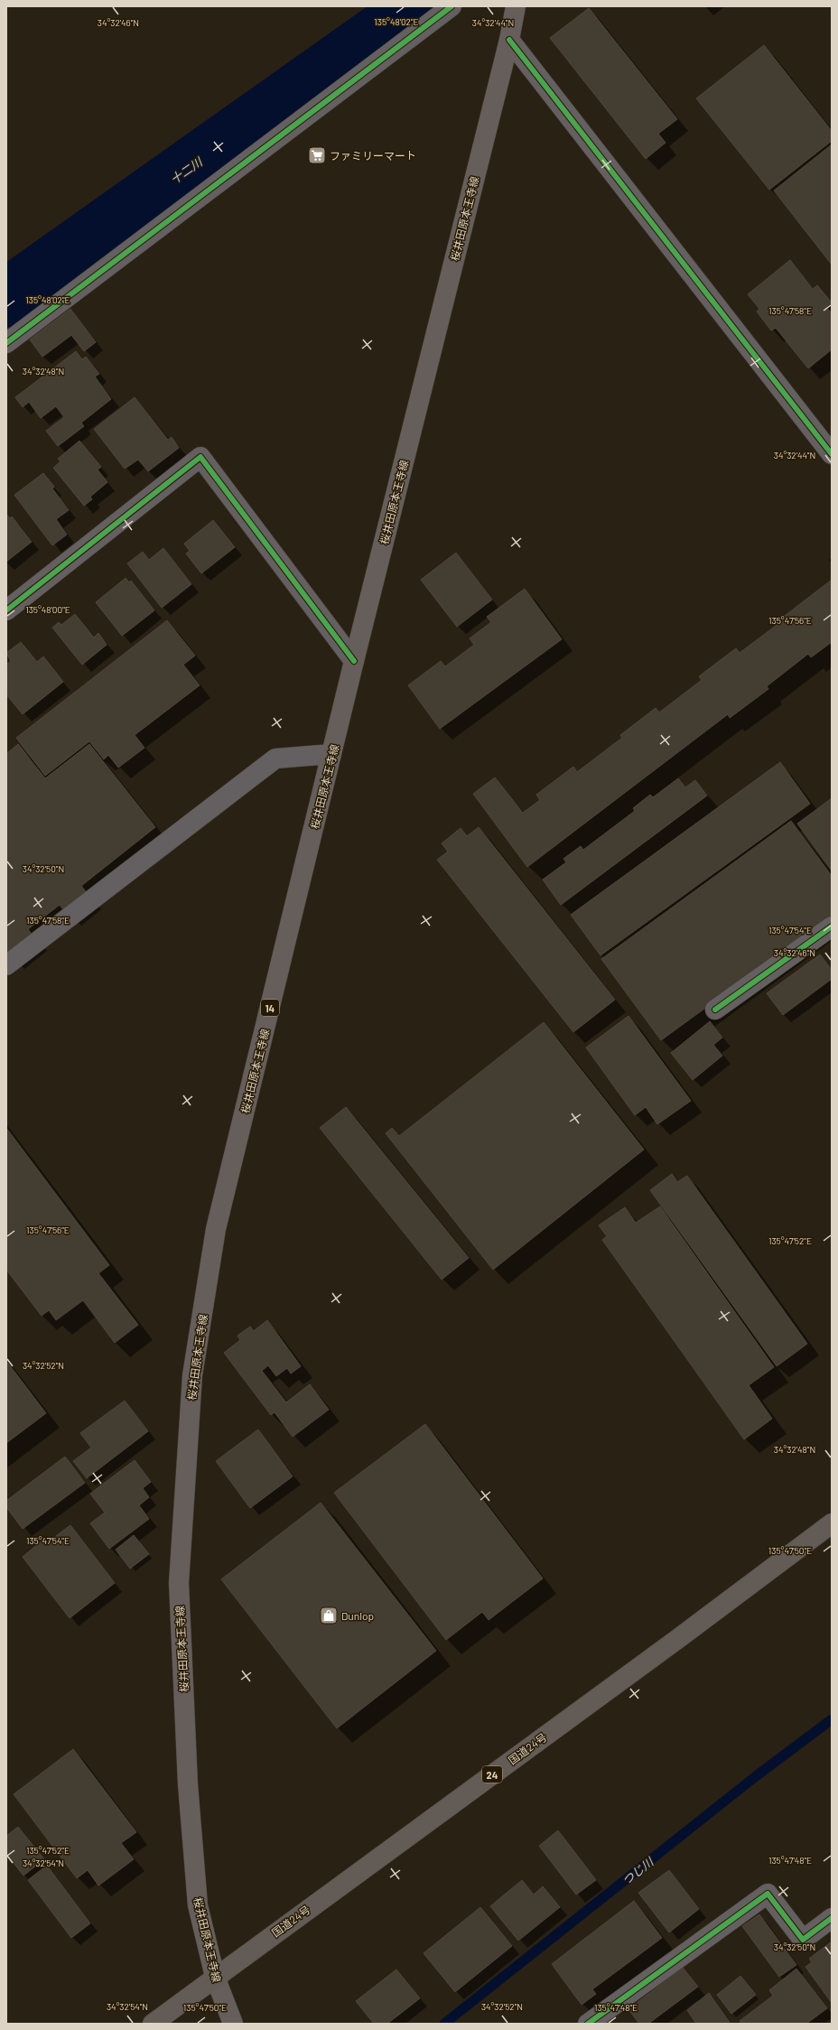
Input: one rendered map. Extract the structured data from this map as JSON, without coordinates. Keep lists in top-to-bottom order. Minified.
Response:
{"streets":{"highway":["国道24号","24"],"main road":["桜井田原本王寺線","14"]},"crossings":[["桜井田原本王寺線","国道24号"]],"water":["十二川","つじ川"],"places":{"supermarket":["ファミリーマート"],"shop":["Dunlop"]},"coordinates":["135°48'02\"E","34°32'46\"N","34°32'44\"N","135°47'58\"E","34°32'48\"N","135°48'00\"E","135°47'56\"E","34°32'50\"N","135°47'54\"E","135°47'52\"E","34°32'52\"N","135°47'50\"E","135°47'48\"E","34°32'54\"N"]}
